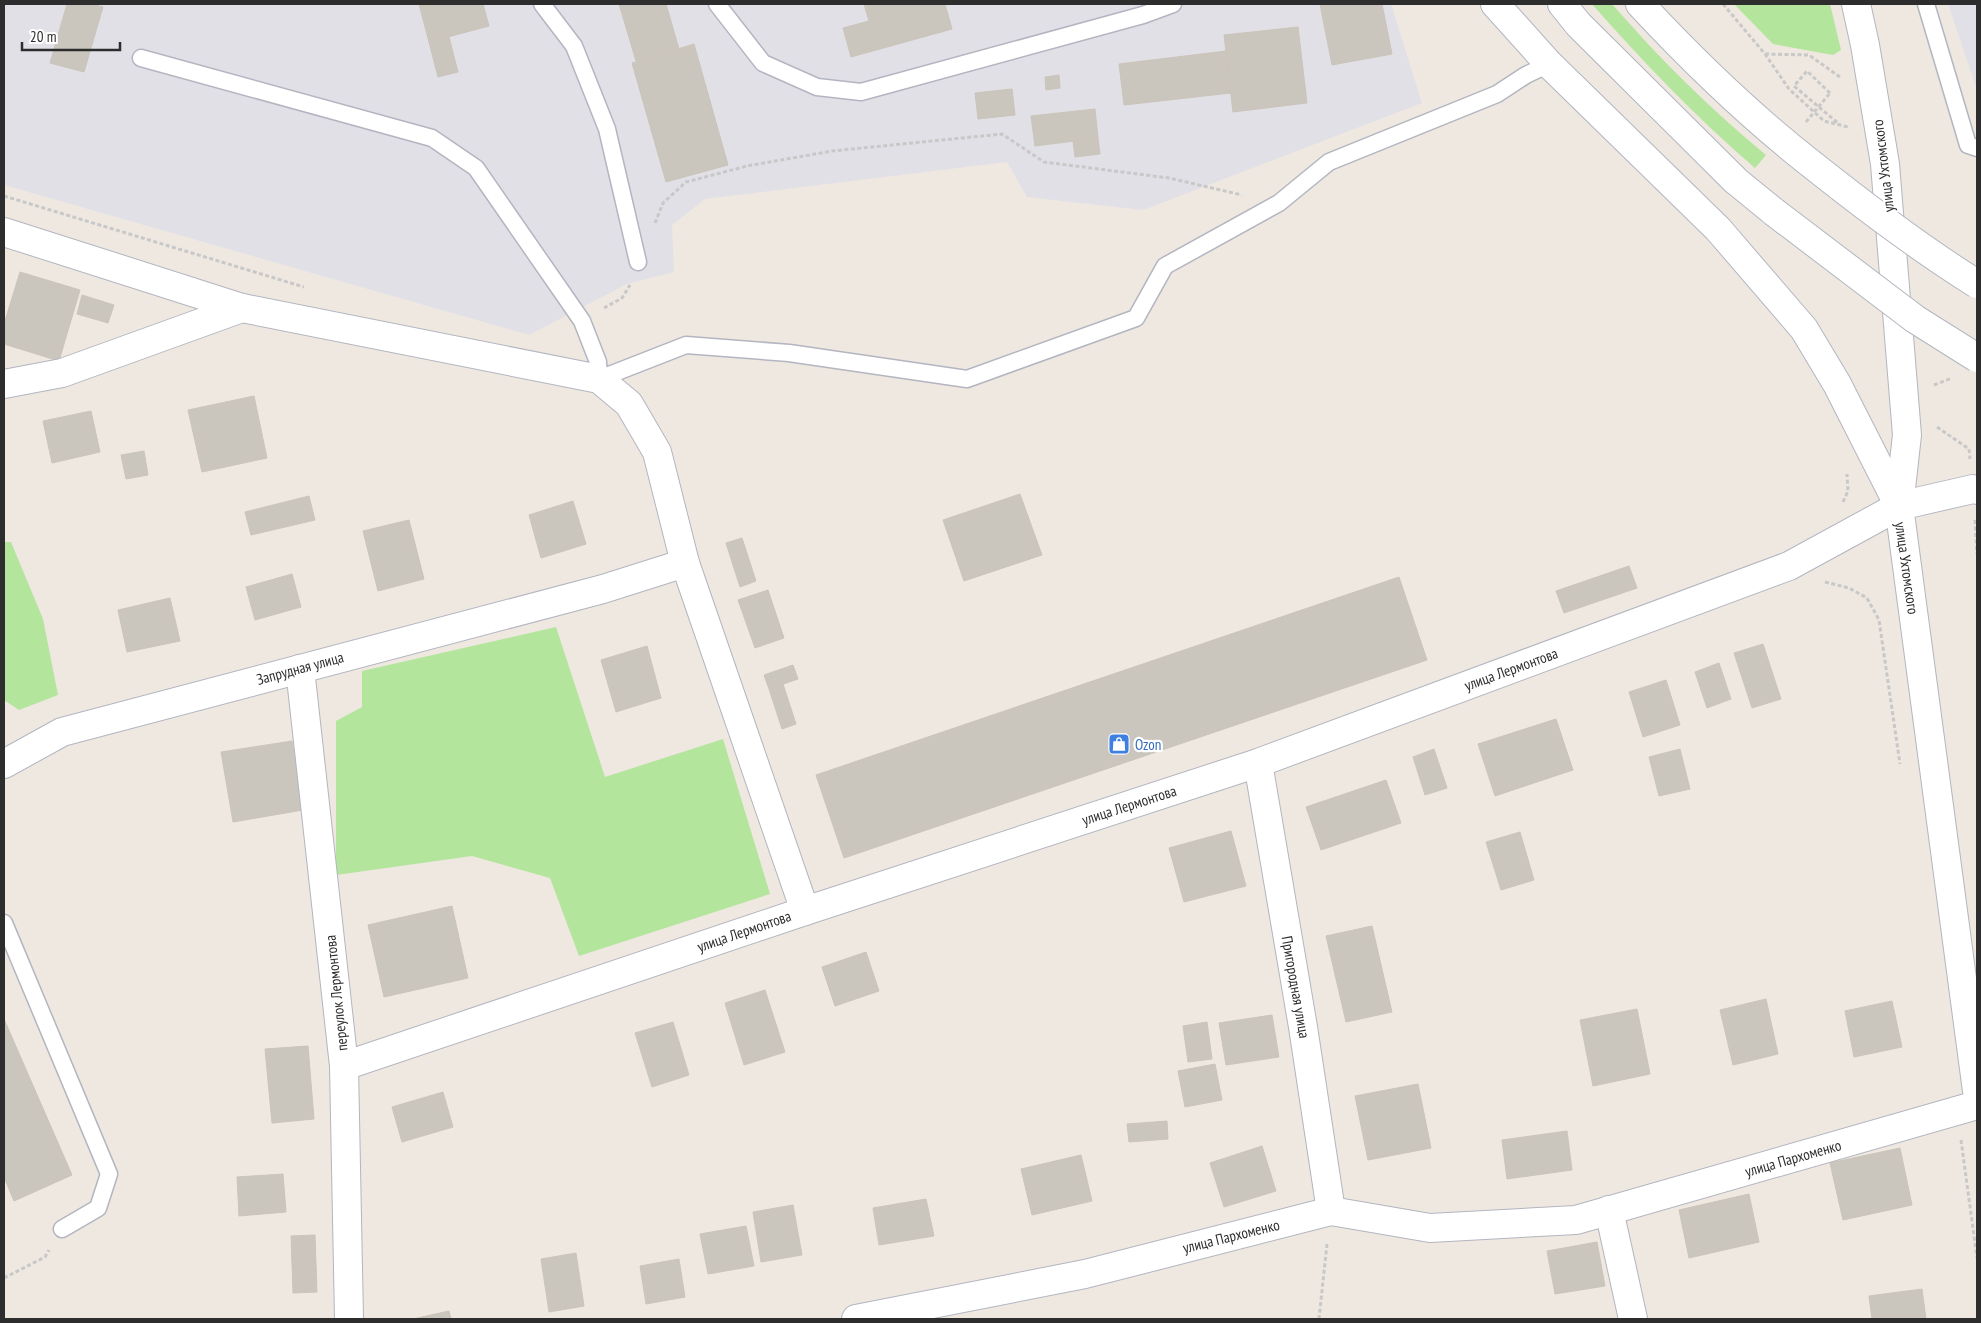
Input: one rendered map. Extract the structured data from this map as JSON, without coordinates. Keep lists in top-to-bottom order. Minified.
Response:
{"streets":{"street":["улица Ухтомского","Запрудная улица","улица Лермонтова","Пригородная улица","переулок Лермонтова","улица Пархоменко"]},"crossings":[["улица Ухтомского","улица Лермонтова"],["Запрудная улица","переулок Лермонтова"],["улица Лермонтова","Пригородная улица"],["улица Лермонтова","переулок Лермонтова"],["Пригородная улица","улица Пархоменко"]],"places":{"shop":["Ozon"]},"scale_bar":"20 m"}
